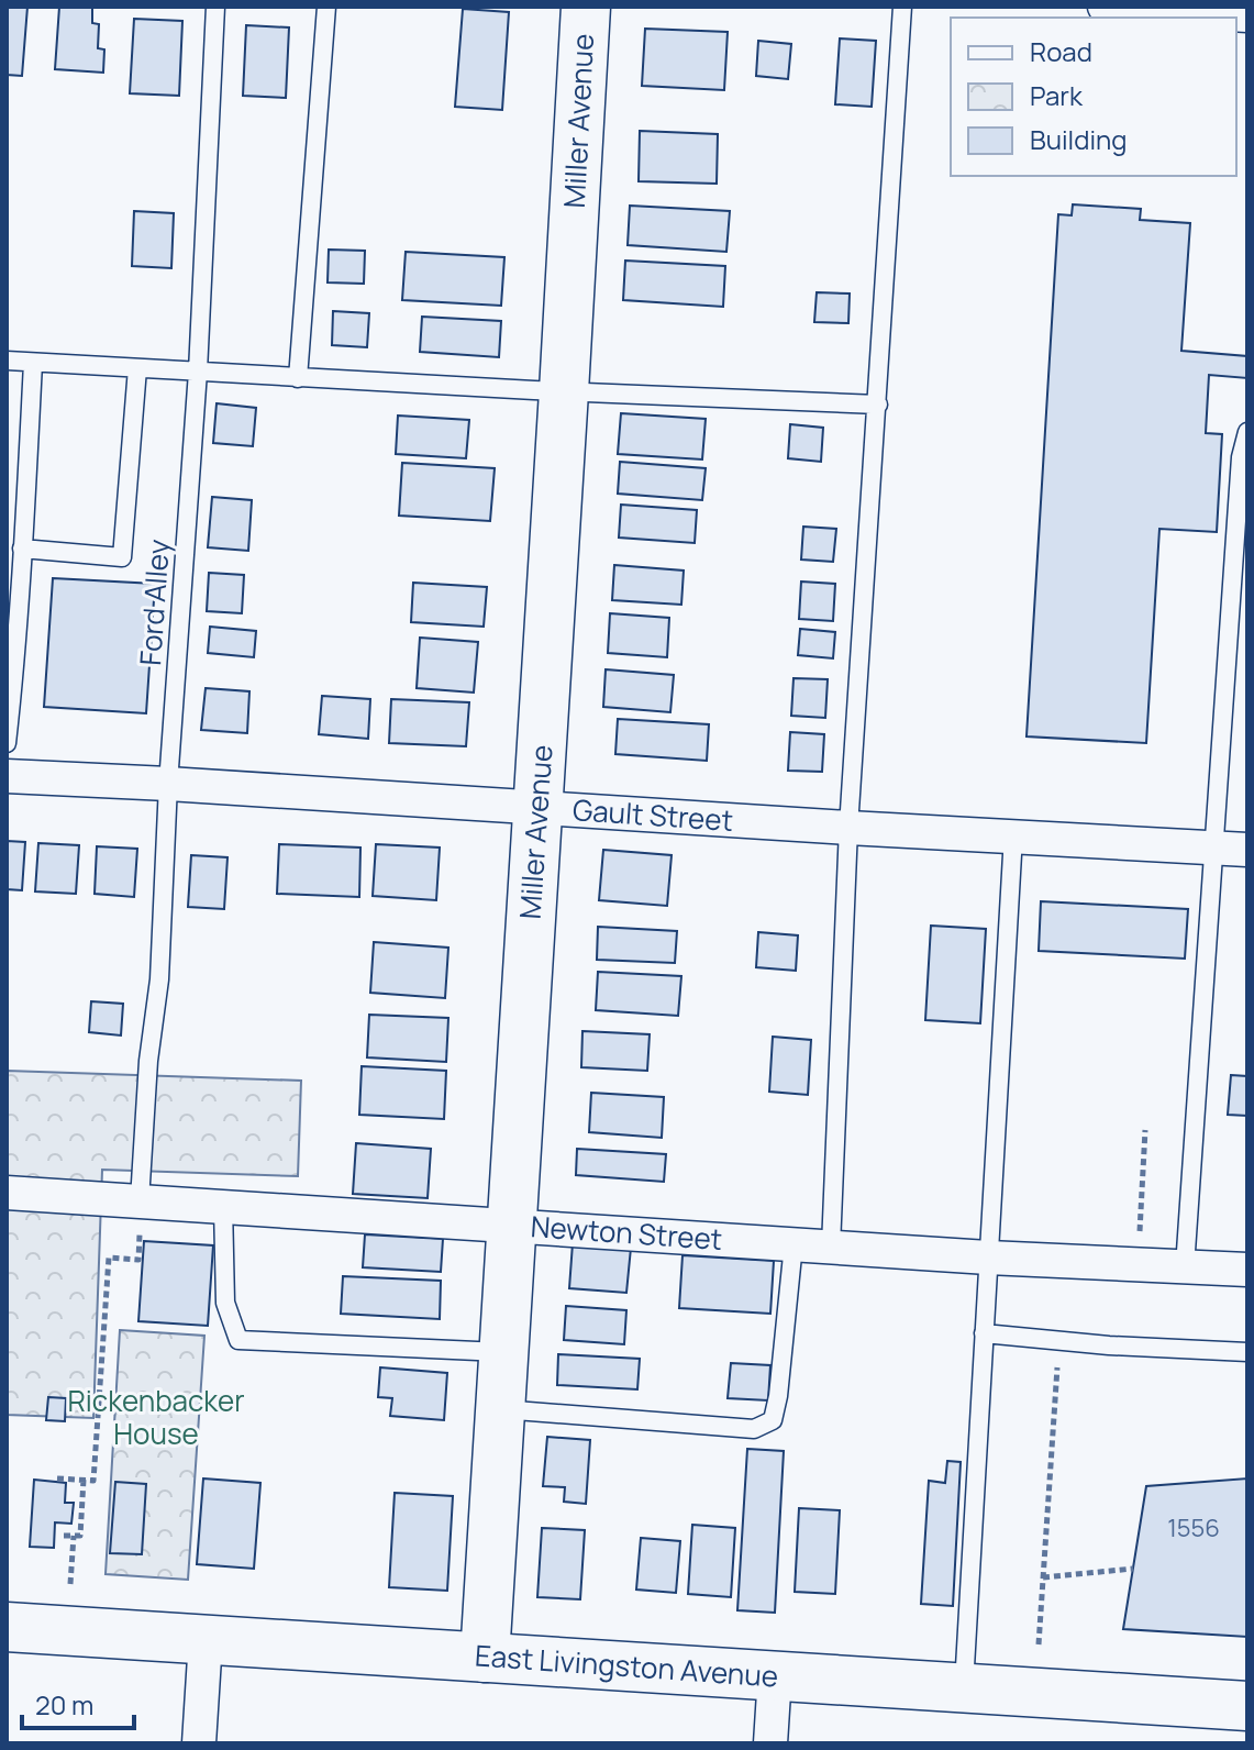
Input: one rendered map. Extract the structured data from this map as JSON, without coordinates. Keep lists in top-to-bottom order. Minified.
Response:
{"streets":{"main road":["Miller Avenue","East Livingston Avenue"],"street":["Gault Street","Newton Street"],"lane":["Ford Alley"]},"crossings":[["Miller Avenue","Gault Street"],["Miller Avenue","Newton Street"],["Miller Avenue","East Livingston Avenue"],["Ford Alley","Gault Street"],["Ford Alley","Newton Street"]],"parks":["Rickenbacker House"],"house_numbers":["1556"],"legend":["Road","Park","Building"],"scale_bar":"20 m"}
